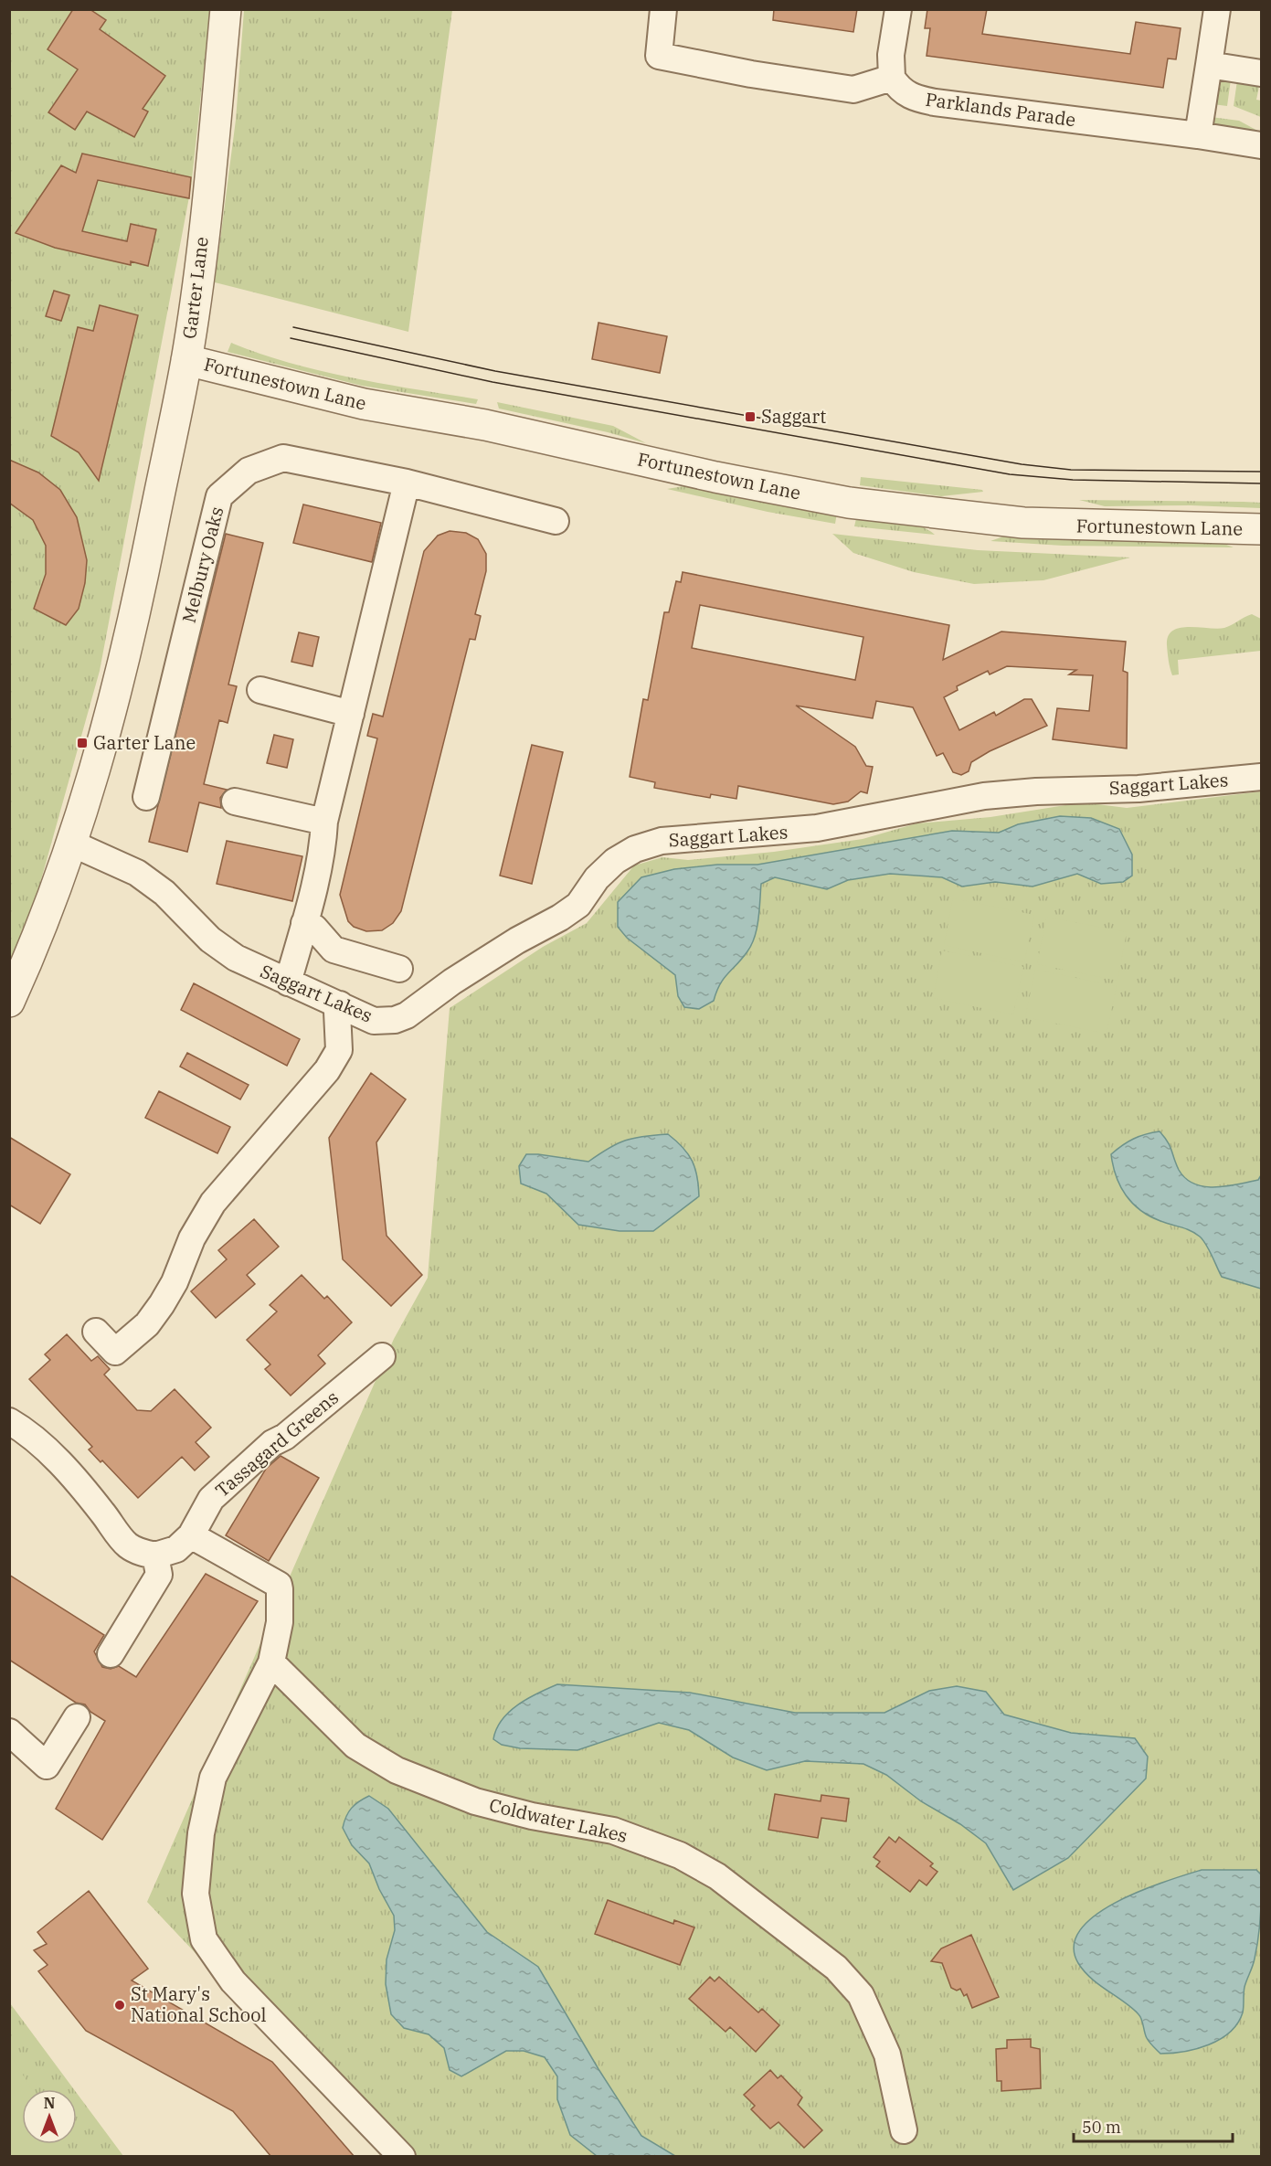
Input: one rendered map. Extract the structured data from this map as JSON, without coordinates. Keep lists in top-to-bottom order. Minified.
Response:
{"streets":{"street":["Parklands Parade","Garter Lane","Fortunestown Lane","Melbury Oaks","Saggart Lakes","Tassagard Greens","Coldwater Lakes"]},"crossings":[["Garter Lane","Fortunestown Lane"],["Garter Lane","Saggart Lakes"]],"places":{"transit":["Saggart","Garter Lane"],"other":["St Mary's National School"]},"scale_bar":"50 m","north":"top"}
